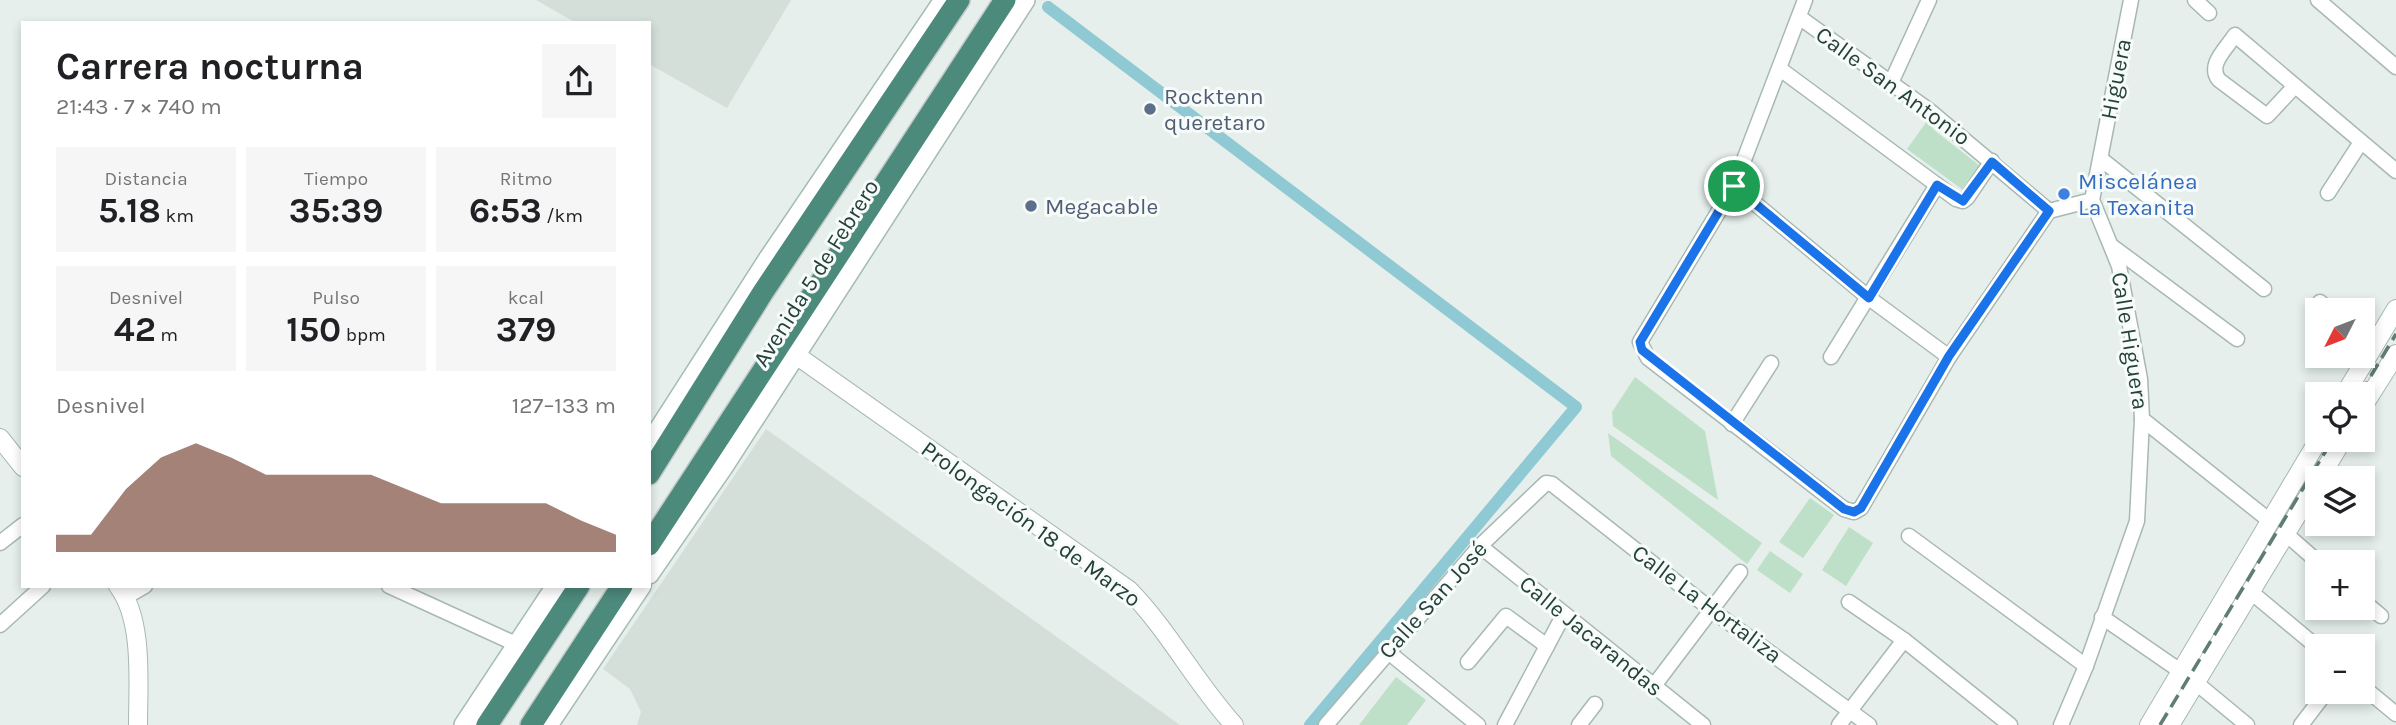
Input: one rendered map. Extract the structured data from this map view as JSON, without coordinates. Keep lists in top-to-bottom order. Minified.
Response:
{"streets":{"highway":["Avenida 5 de Febrero"],"street":["Higuera","Calle San Antonio","Calle Higuera","Prolongación 18 de Marzo","Calle San José","Calle La Hortaliza","Calle Jacarandas"]},"crossings":[["Avenida 5 de Febrero","Prolongación 18 de Marzo"],["Calle San José","Calle La Hortaliza"],["Calle San José","Calle Jacarandas"]],"places":["Rocktenn queretaro","Miscelánea La Texanita","Megacable"],"north":"bottom left","page":{"heading":["Carrera nocturna","21:43 · 7 × 740 m"],"stats":[["Distancia","5.18 km"],["Tiempo","35:39"],["Ritmo","6:53 /km"],["Desnivel","42 m"],["Pulso","150 bpm"],["kcal","379"]],"map_buttons":["+","−"],"chart":["Desnivel","127–133 m"]}}
